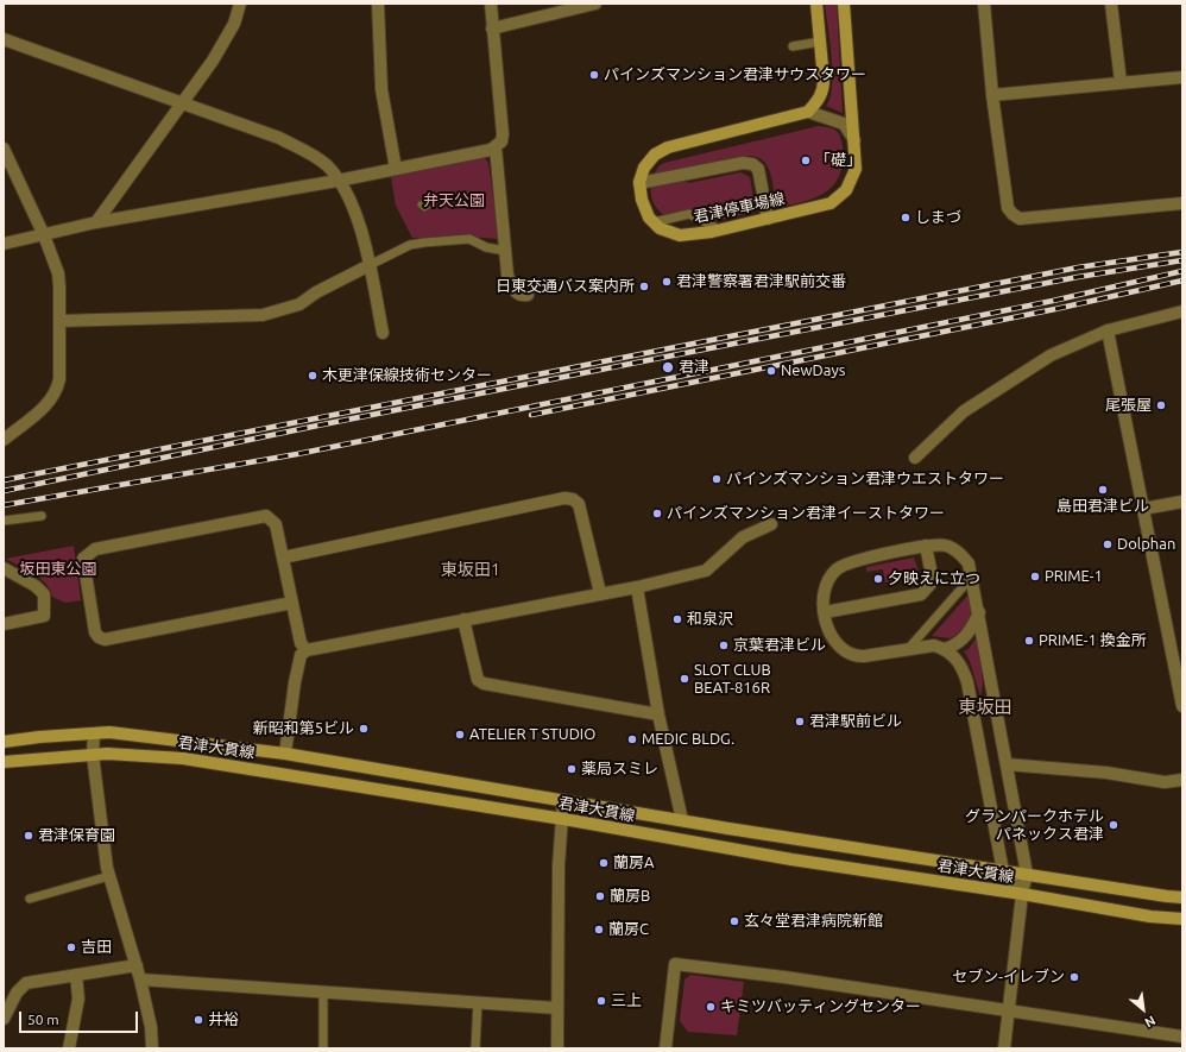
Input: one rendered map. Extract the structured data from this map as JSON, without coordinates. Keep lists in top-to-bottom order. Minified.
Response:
{"streets":{"main road":["君津停車場線","君津大貫線"]},"districts":["東坂田1","東坂田"],"parks":["弁天公園","坂田東公園"],"places":["パインズマンション君津サウスタワー","「礎」","しまづ","君津警察署君津駅前交番","日東交通バス案内所","君津","NewDays","木更津保線技術センター","尾張屋","パインズマンション君津ウエストタワー","島田君津ビル","パインズマンション君津イーストタワー","Dolphan","PRIME-1","夕映えに立つ","和泉沢","PRIME-1 換金所","京葉君津ビル","SLOT CLUB BEAT-816R","君津駅前ビル","新昭和第5ビル","ATELIER T STUDIO","MEDIC BLDG.","薬局スミレ","グランパークホテル パネックス君津","君津保育園","蘭房A","蘭房B","玄々堂君津病院新館","蘭房C","吉田","セブン-イレブン","三上","キミツバッティングセンター","井裕"],"scale_bar":"50 m","north":"bottom right"}
